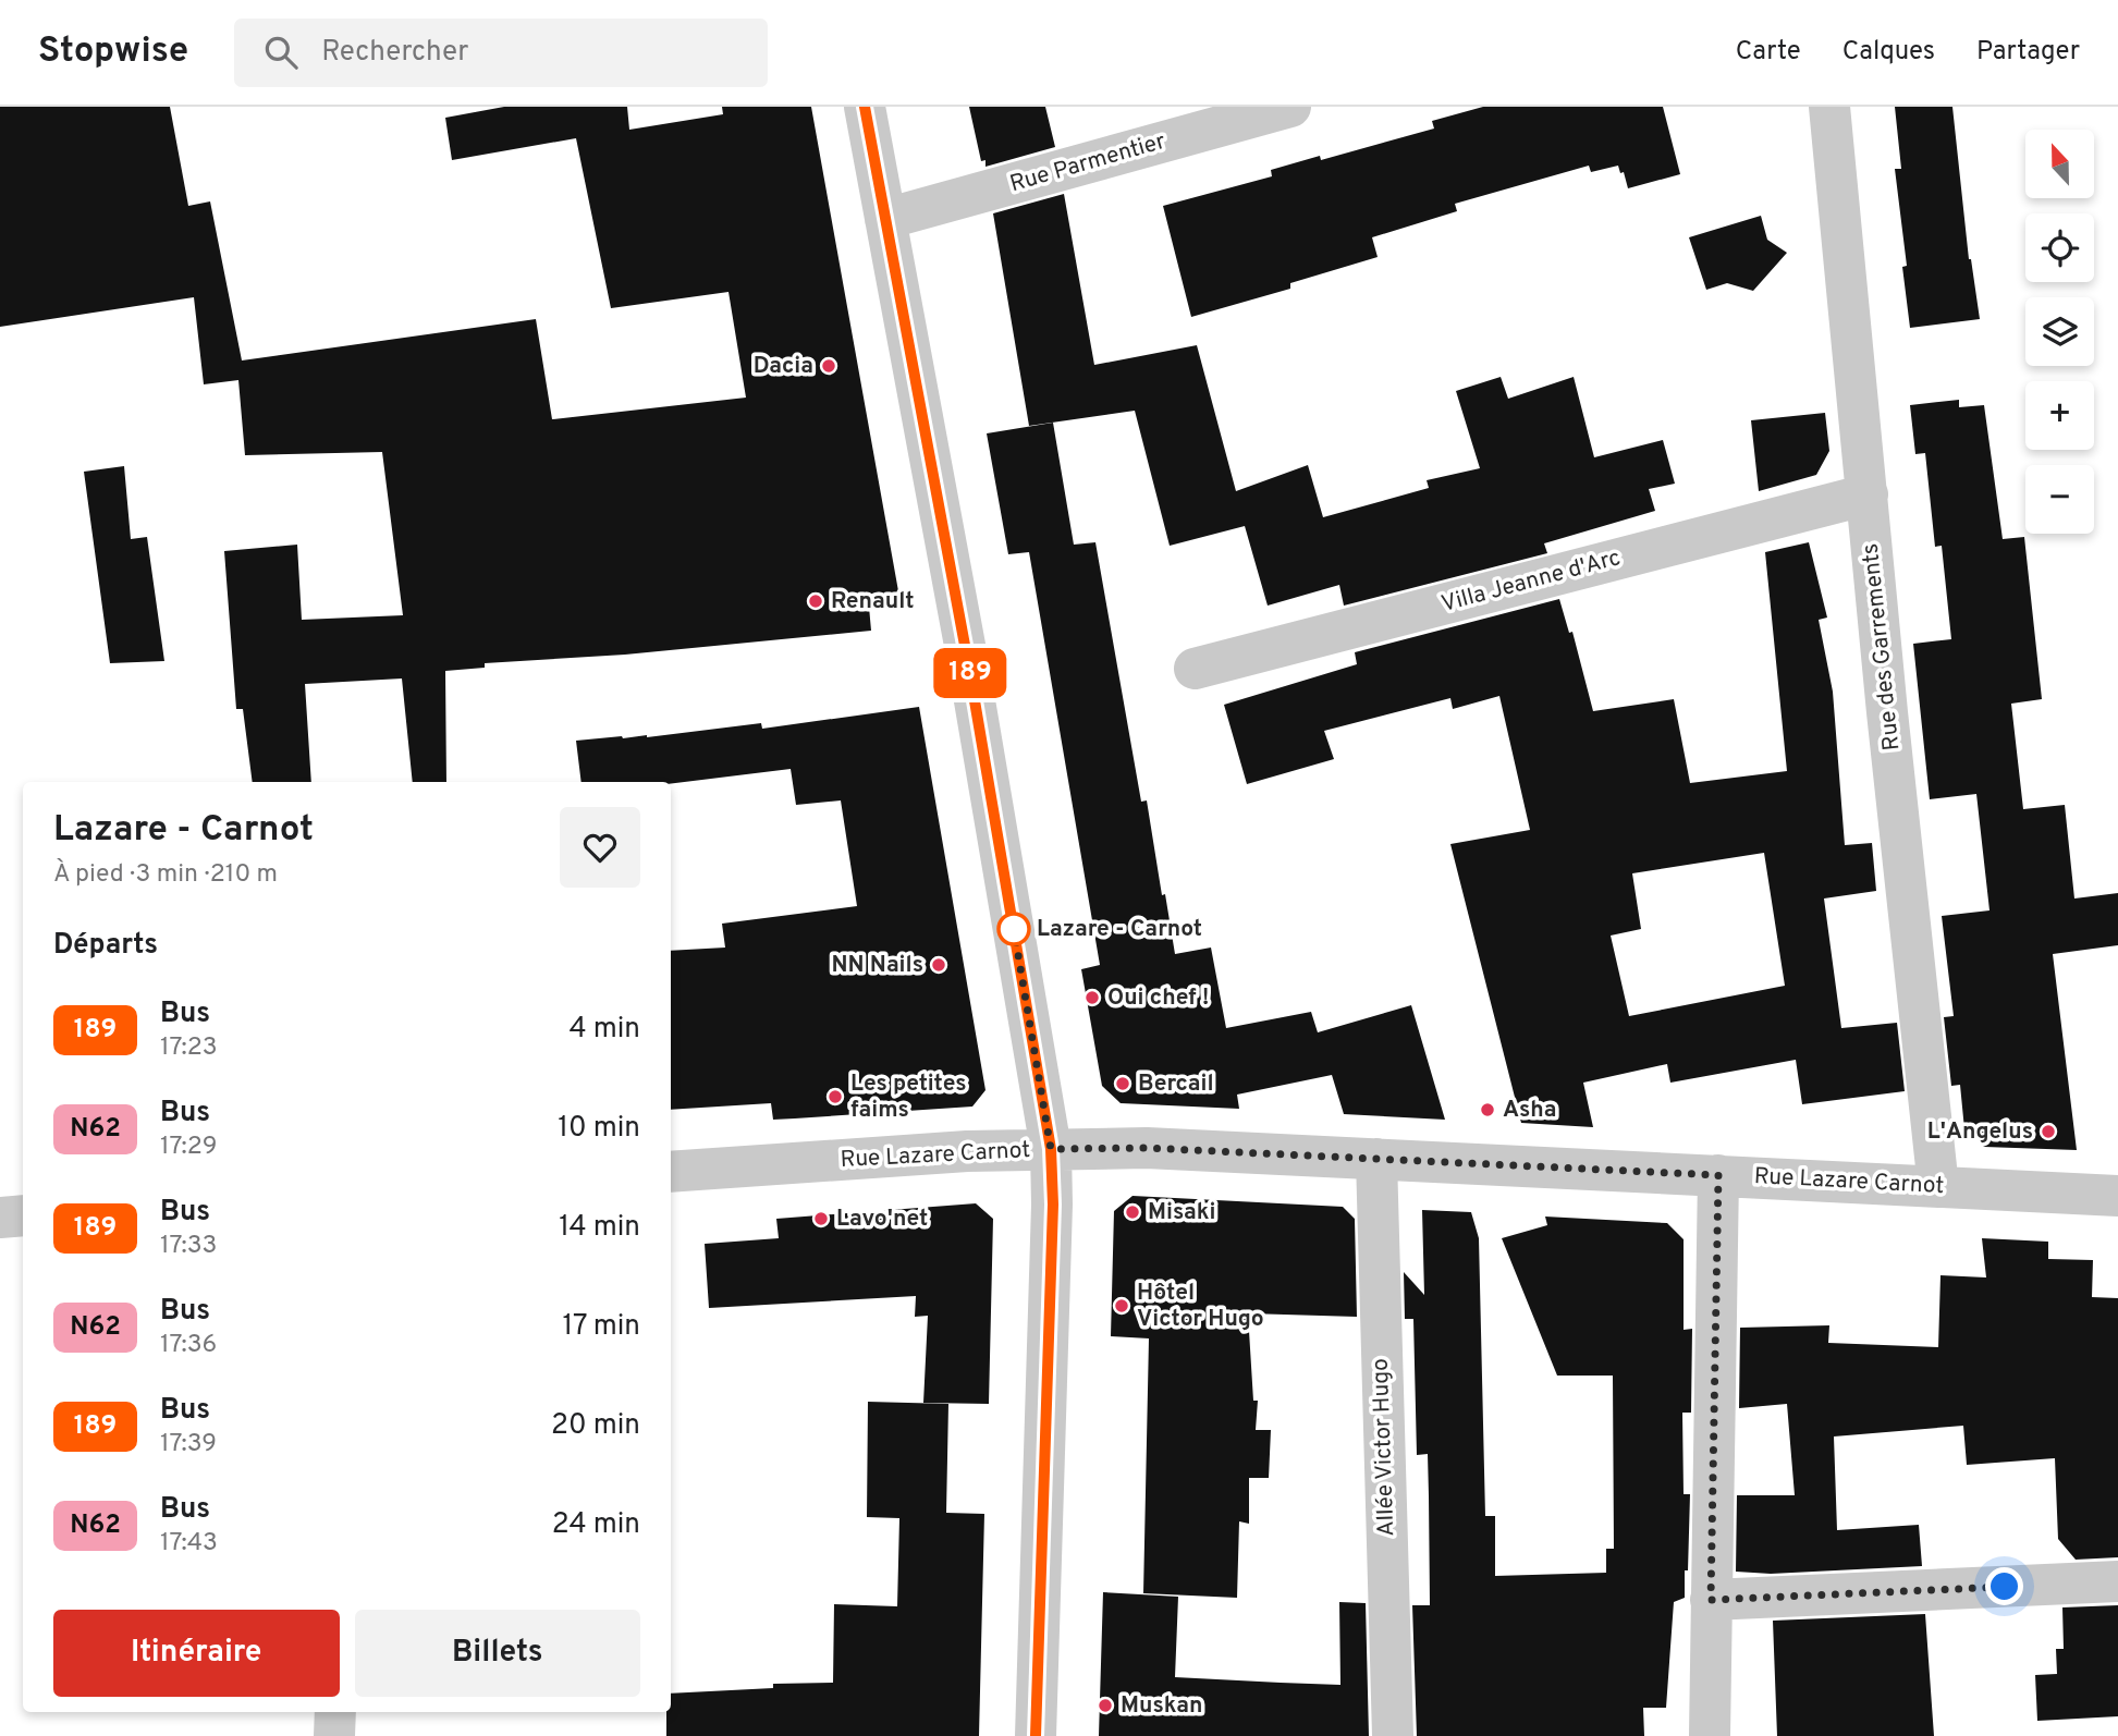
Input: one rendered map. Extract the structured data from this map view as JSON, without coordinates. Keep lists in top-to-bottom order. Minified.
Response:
{"streets":{"street":["Rue Parmentier","Villa Jeanne d'Arc","Rue des Garrements","Rue Lazare Carnot","Allée Victor Hugo"]},"crossings":[["Villa Jeanne d'Arc","Rue des Garrements"],["Rue des Garrements","Rue Lazare Carnot"],["Rue Lazare Carnot","Allée Victor Hugo"]],"places":["Dacia","Renault","Lazare - Carnot","NN Nails","Oui chef !","Bercail","Les petites faims","Asha","L'Angelus","Misaki","Lavo'net","Hôtel Victor Hugo","Muskan"],"lines":["bus line 189"],"north":"top","page":{"header":"Stopwise","search":"Rechercher","nav":["Carte","Calques","Partager"],"on_map":"189","map_buttons":["+","−"],"heading":[["Lazare - Carnot","À pied · 3 min · 210 m"],"Départs"],"list":[{"mark":"189","name":"Bus","note":"17:23","value":"4 min"},{"mark":"N62","name":"Bus","note":"17:29","value":"10 min"},{"mark":"189","name":"Bus","note":"17:33","value":"14 min"},{"mark":"N62","name":"Bus","note":"17:36","value":"17 min"},{"mark":"189","name":"Bus","note":"17:39","value":"20 min"},{"mark":"N62","name":"Bus","note":"17:43","value":"24 min"}],"buttons":["Itinéraire","Billets"]}}
